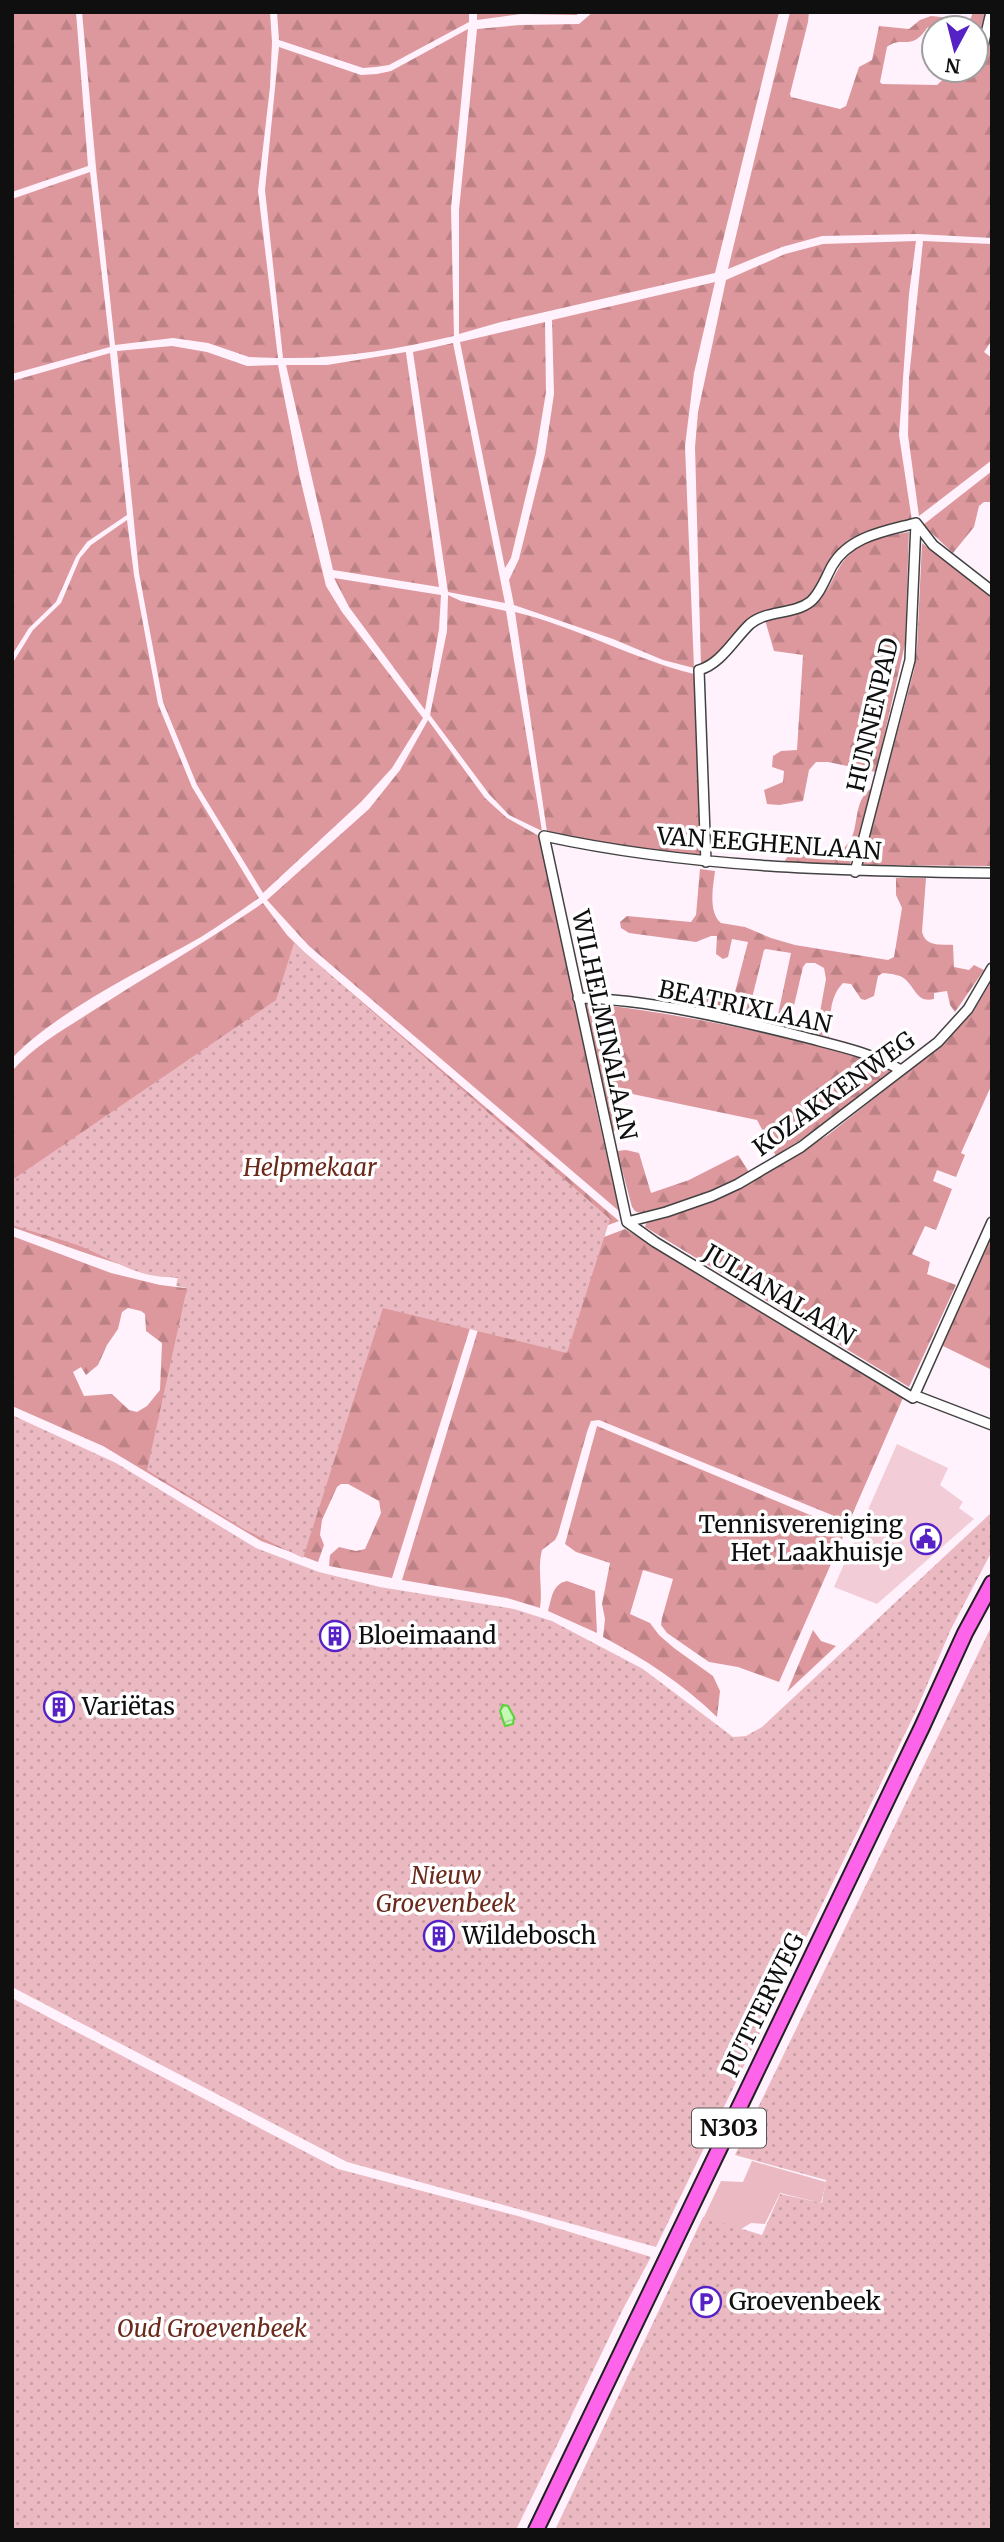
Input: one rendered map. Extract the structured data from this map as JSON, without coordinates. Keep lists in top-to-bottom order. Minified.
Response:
{"streets":{"main road":["PUTTERWEG","N303"],"street":["HUNNENPAD","VAN EEGHENLAAN","BEATRIXLAAN","WILHELMINALAAN","KOZAKKENWEG","JULIANALAAN"]},"crossings":[["HUNNENPAD","VAN EEGHENLAAN"],["VAN EEGHENLAAN","WILHELMINALAAN"],["BEATRIXLAAN","WILHELMINALAAN"],["BEATRIXLAAN","KOZAKKENWEG"],["WILHELMINALAAN","KOZAKKENWEG"],["WILHELMINALAAN","JULIANALAAN"],["KOZAKKENWEG","JULIANALAAN"]],"parks":["Helpmekaar","Nieuw Groevenbeek","Oud Groevenbeek"],"places":{"public building":["Tennisvereniging Het Laakhuisje"],"building":["Bloeimaand","Variëtas","Wildebosch"],"parking":["Groevenbeek"]},"north":"bottom"}
